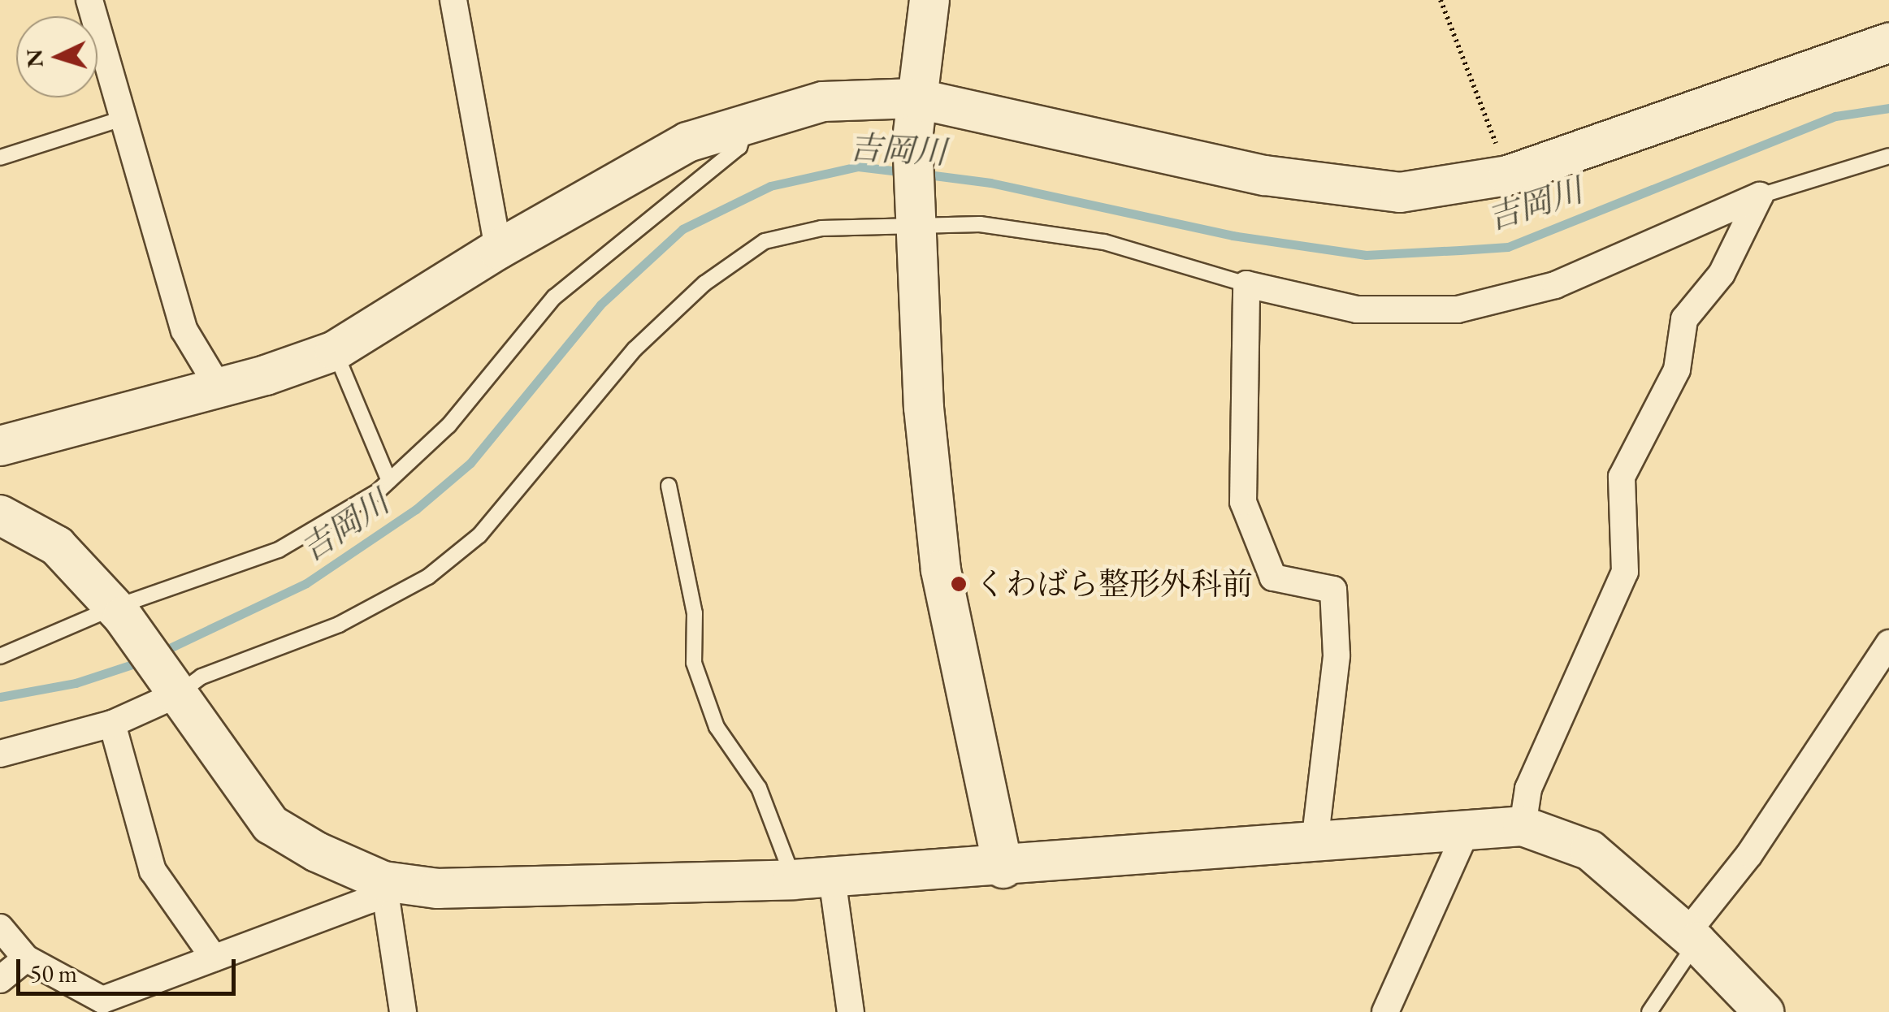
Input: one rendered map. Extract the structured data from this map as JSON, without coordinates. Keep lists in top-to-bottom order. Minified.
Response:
{"water":["吉岡川"],"places":["くわばら整形外科前"],"scale_bar":"50 m","north":"left"}
